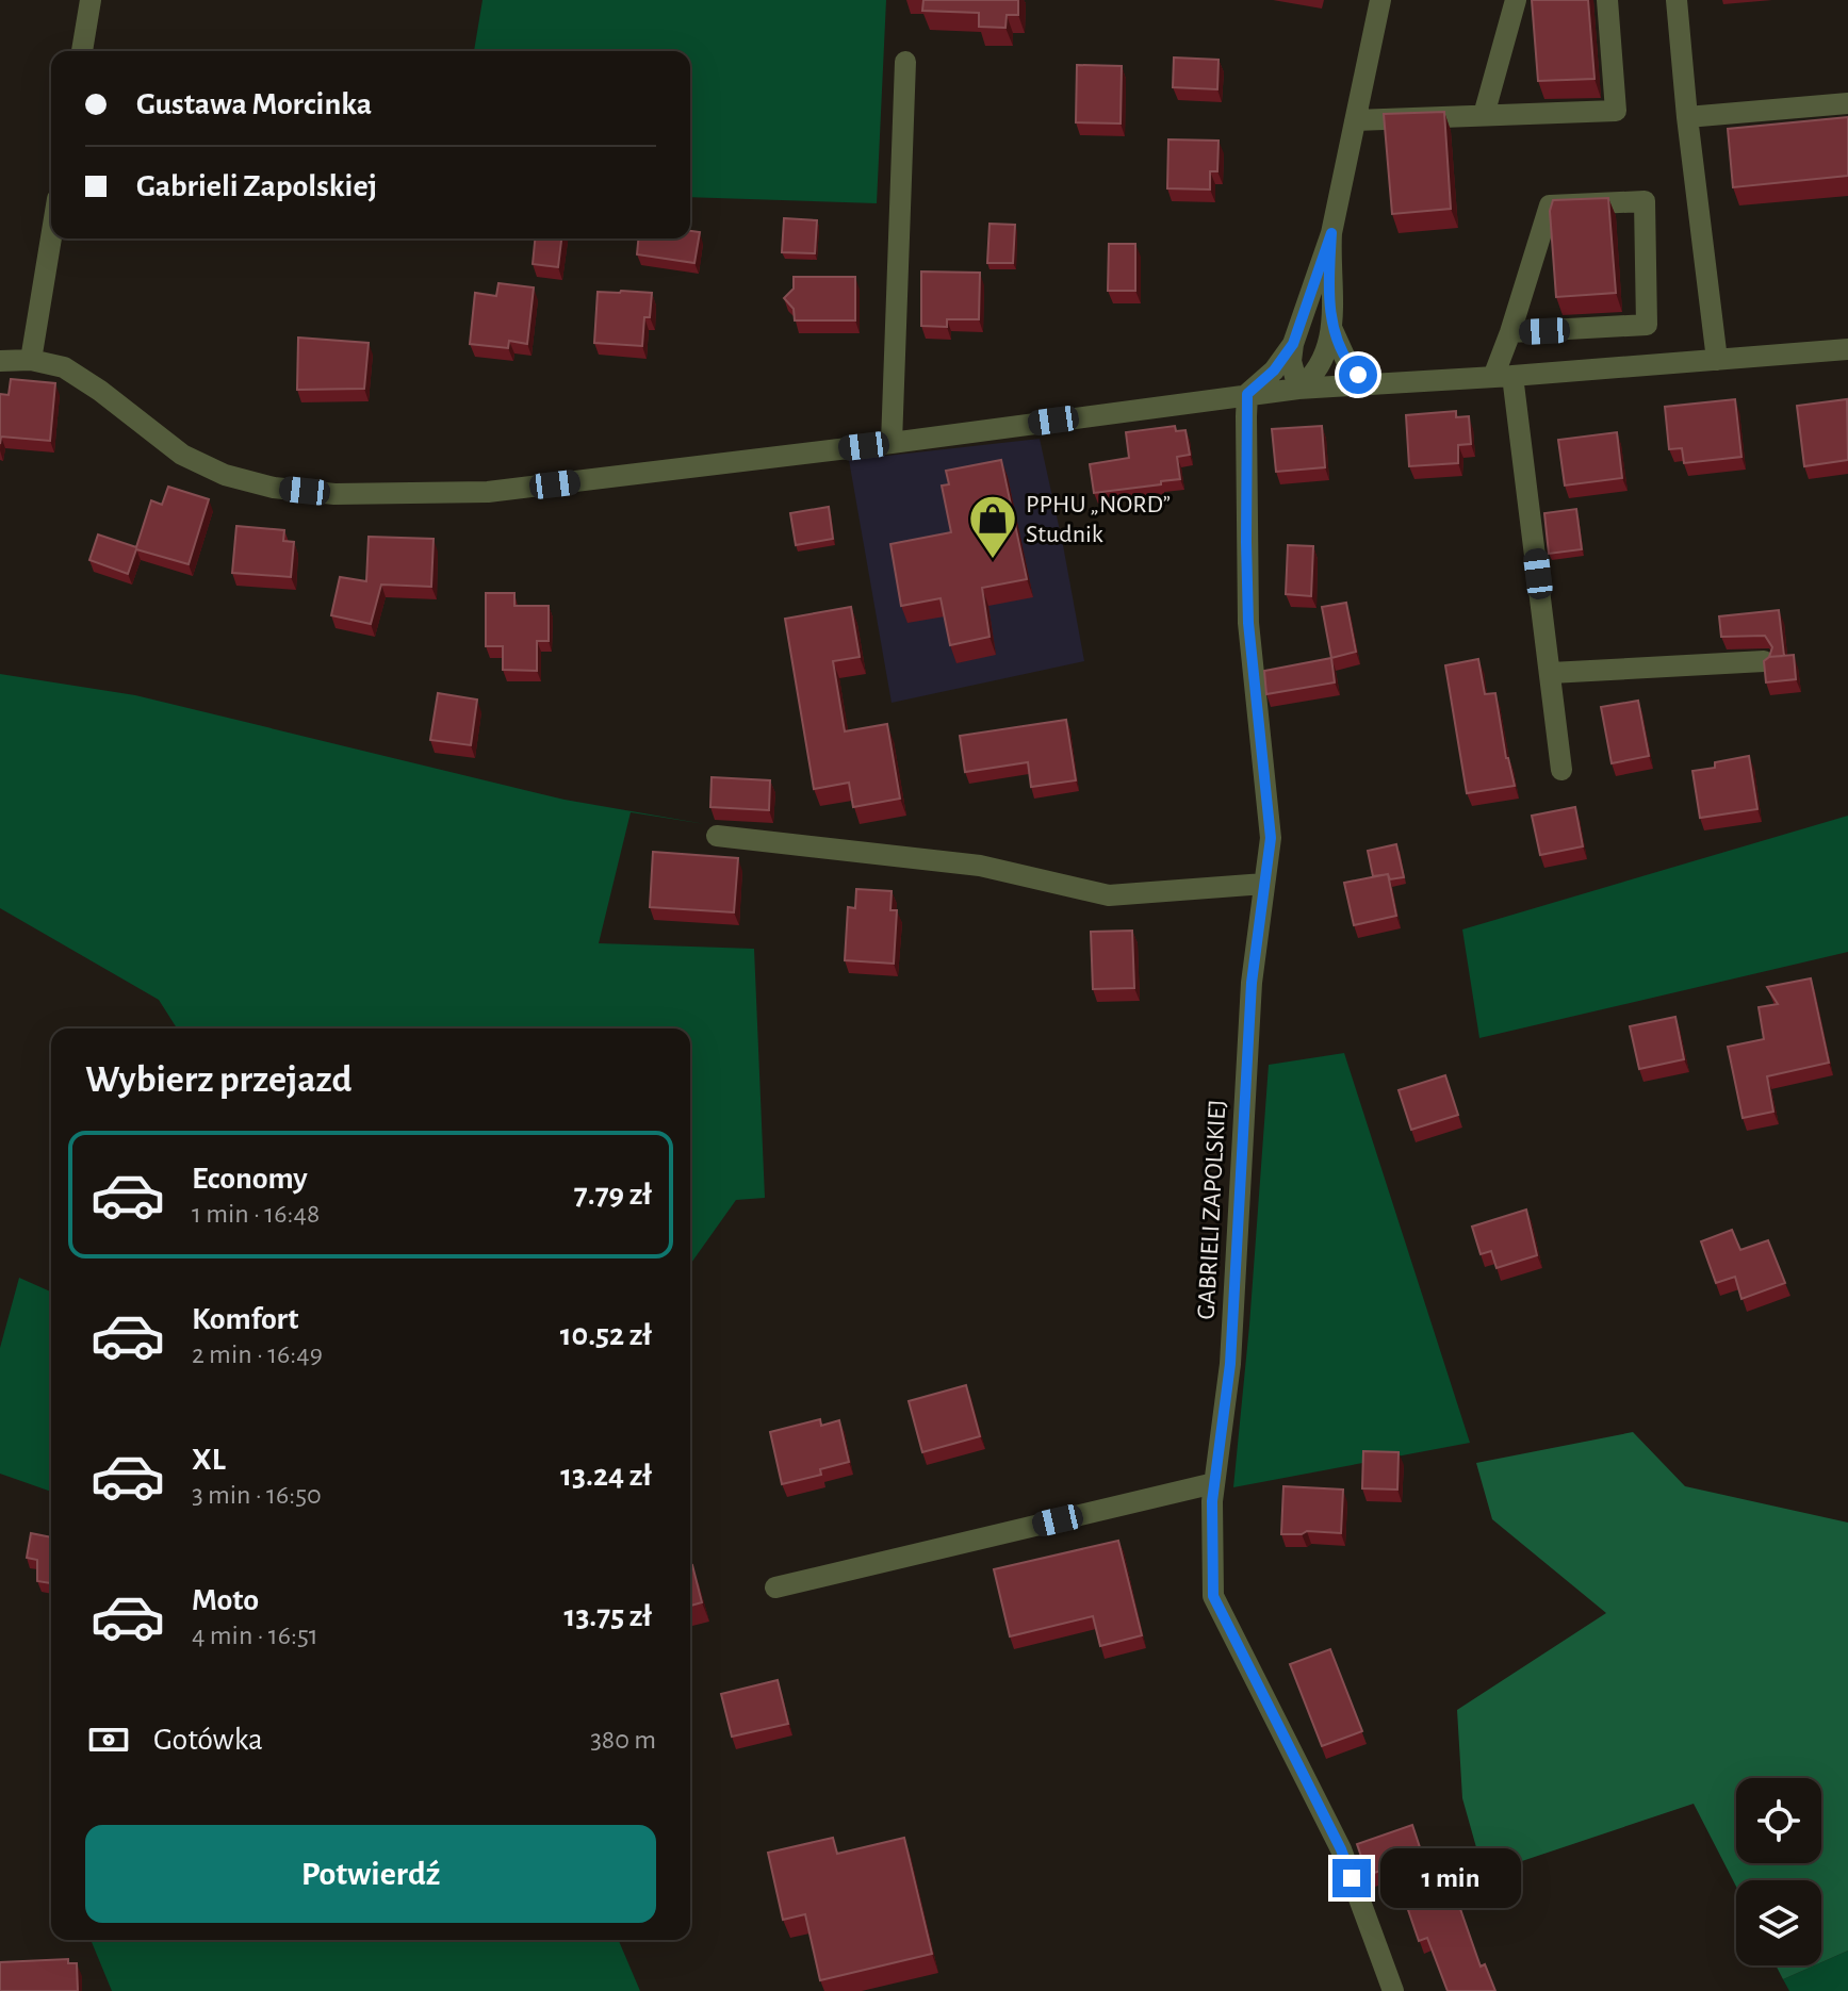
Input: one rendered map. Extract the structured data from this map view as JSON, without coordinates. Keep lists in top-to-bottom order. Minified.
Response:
{"streets":{"street":["GABRIELI ZAPOLSKIEJ"]},"places":{"shop":["PPHU „NORD” Studnik"]},"page":{"banner":["Gustawa Morcinka","Gabrieli Zapolskiej"],"heading":"Wybierz przejazd","list":[{"name":"Economy","note":"1 min · 16:48","value":"7.79 zł"},{"name":"Komfort","note":"2 min · 16:49","value":"10.52 zł"},{"name":"XL","note":"3 min · 16:50","value":"13.24 zł"},{"name":"Moto","note":"4 min · 16:51","value":"13.75 zł"}],"pay":["Gotówka","380 m"],"buttons":"Potwierdź","bubble":"1 min"}}
